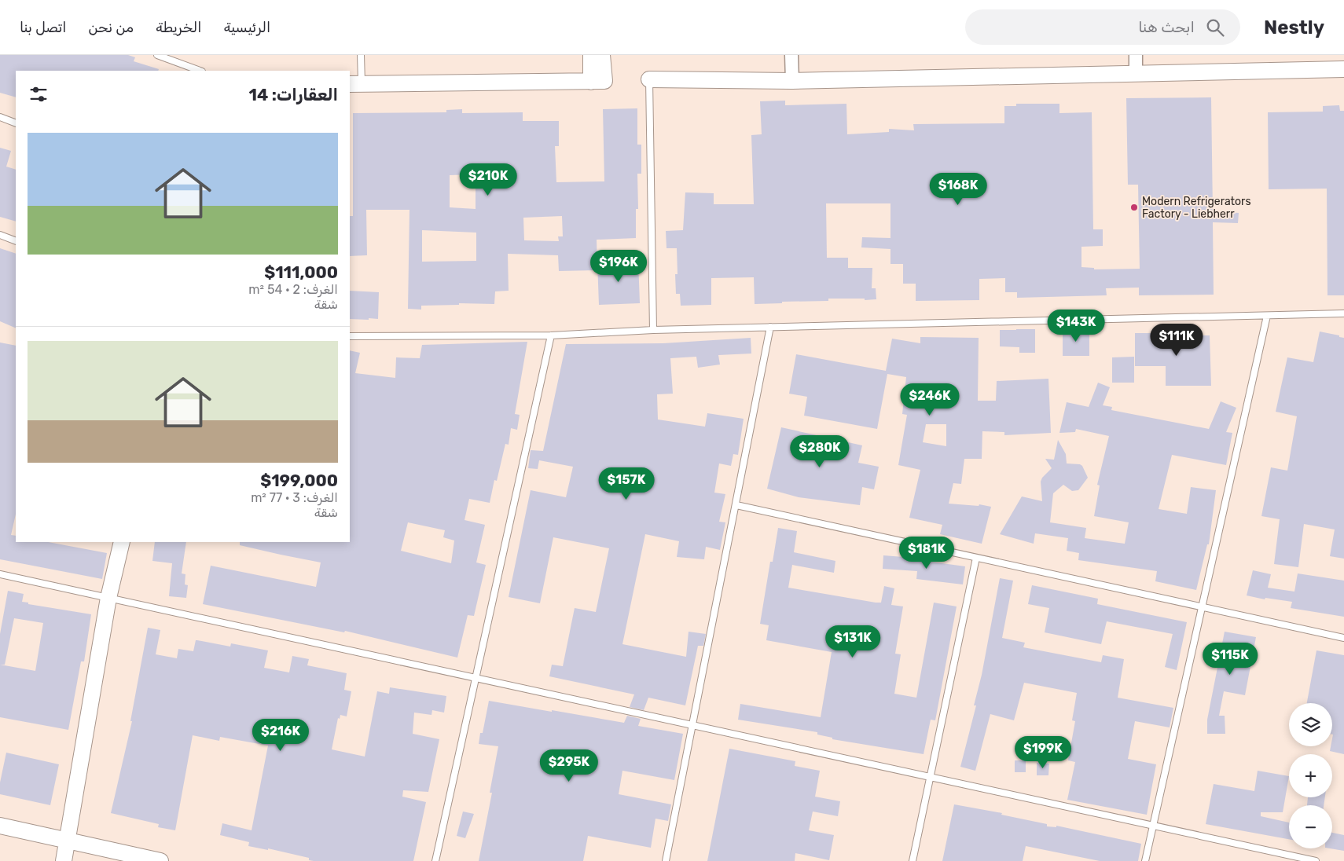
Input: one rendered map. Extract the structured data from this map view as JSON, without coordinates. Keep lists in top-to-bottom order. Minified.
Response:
{"places":["Modern Refrigerators Factory - Liebherr"],"page":{"header":"Nestly","search":"ابحث هنا","nav":["الرئيسية","الخريطة","من نحن","اتصل بنا"],"heading":"العقارات: 14","list":[{"name":"$111,000","note":"الغرف: 2 · 54 m² · شقة"},{"name":"$199,000","note":"الغرف: 3 · 77 m² · شقة"}],"price":["$210K","$168K","$196K","$143K","$111K","$246K","$280K","$157K","$181K","$131K","$115K","$216K","$199K","$295K"],"map_buttons":["+","−"]}}
